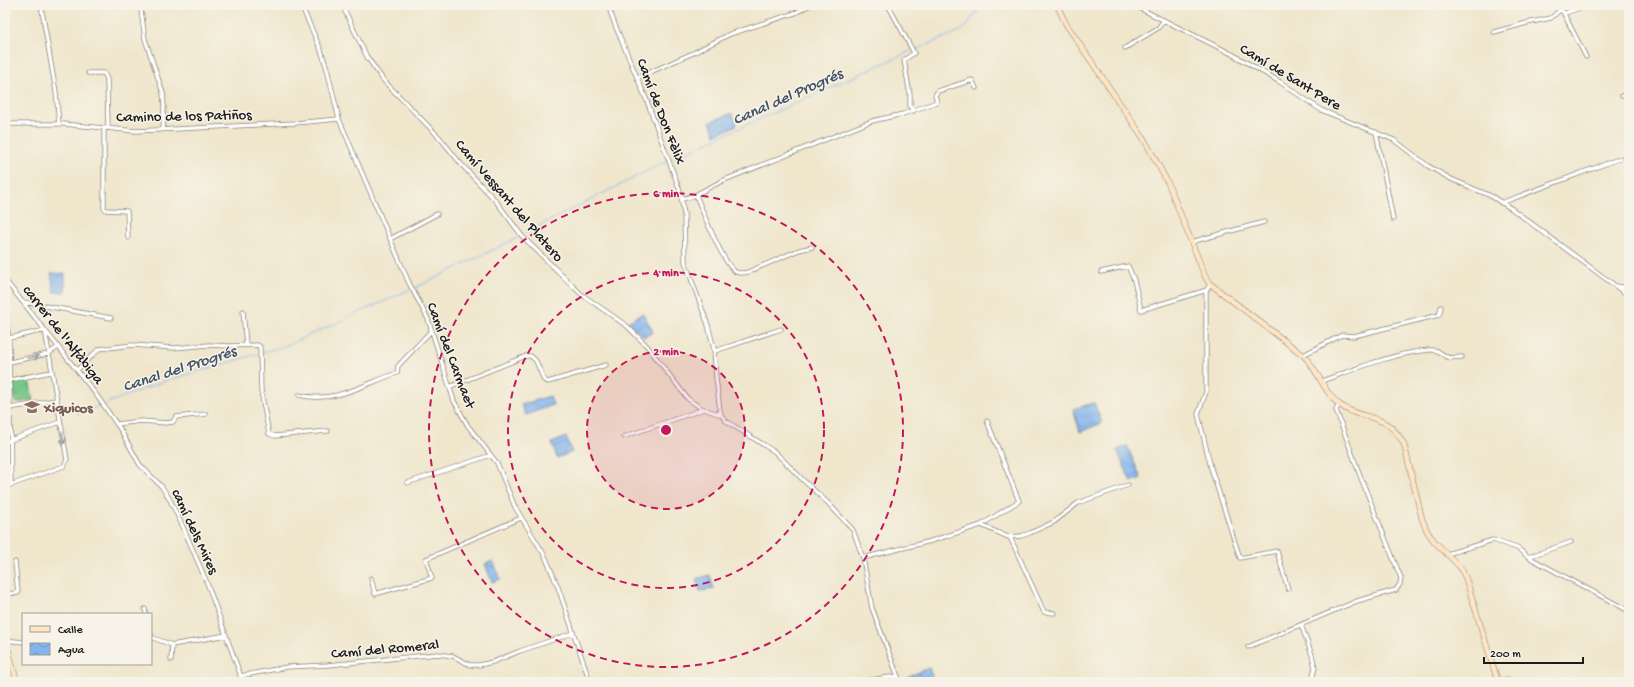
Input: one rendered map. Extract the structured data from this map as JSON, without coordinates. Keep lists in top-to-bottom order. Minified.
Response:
{"streets":{"street":["Camí de Sant Pere","Camí de Don Fèlix","Camino de los Patiños","Camí Vessant del Platero","carrer de l'Alfàbiga","Camí del Carmaet","camí dels Mires","Camí del Romeral"]},"crossings":[["Camí de Don Fèlix","Camí Vessant del Platero"],["Camino de los Patiños","Camí del Carmaet"],["carrer de l'Alfàbiga","camí dels Mires"],["Camí del Carmaet","Camí del Romeral"],["camí dels Mires","Camí del Romeral"]],"water":["Canal del Progrés"],"places":{"school or university":["Xiquicos"]},"legend":["Calle","Agua"],"scale_bar":"200 m","rings":["6 min","4 min","2 min"]}
